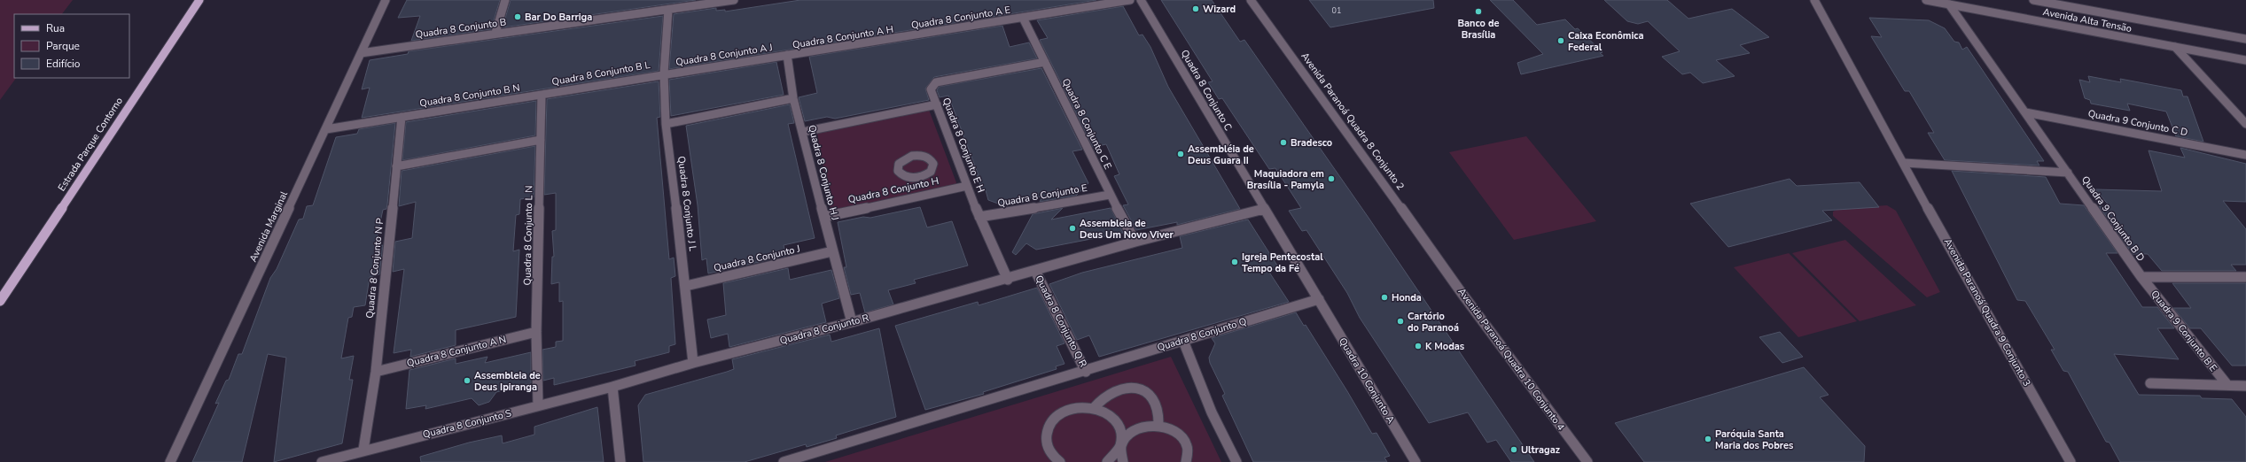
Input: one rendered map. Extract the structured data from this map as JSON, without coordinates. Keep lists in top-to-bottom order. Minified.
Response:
{"streets":{"main road":["Estrada Parque Contorno"],"street":["Quadra 8 Conjunto A E","Avenida Alta Tensão","Quadra 8 Conjunto B","Quadra 8 Conjunto A H","Quadra 8 Conjunto A J","Quadra 8 Conjunto B L","Quadra 8 Conjunto C","Quadra 8 Conjunto B N","Avenida Paranoá Quadra 8 Conjunto 2","Quadra 9 Conjunto C D","Quadra 8 Conjunto C E","Quadra 8 Conjunto E H","Quadra 8 Conjunto H J","Quadra 8 Conjunto H","Quadra 8 Conjunto E","Quadra 8 Conjunto J L","Quadra 9 Conjunto B D","Avenida Marginal","Quadra 8 Conjunto L N","Quadra 8 Conjunto J","Quadra 8 Conjunto N P","Avenida Paranoá Quadra 9 Conjunto 3","Quadra 8 Conjunto Q R","Quadra 8 Conjunto R","Quadra 9 Conjunto B E","Quadra 8 Conjunto Q","Quadra 8 Conjunto A N","Avenida Paranoá Quadra 10 Conjunto 4","Quadra 10 Conjunto A","Quadra 8 Conjunto S"]},"crossings":[["Quadra 8 Conjunto A E","Quadra 8 Conjunto A H"],["Avenida Alta Tensão","Quadra 9 Conjunto B D"],["Quadra 8 Conjunto B","Quadra 8 Conjunto J L"],["Quadra 8 Conjunto B","Avenida Marginal"],["Quadra 8 Conjunto A H","Quadra 8 Conjunto A J"],["Quadra 8 Conjunto A H","Quadra 8 Conjunto H J"],["Quadra 8 Conjunto A J","Quadra 8 Conjunto B L"],["Quadra 8 Conjunto A J","Quadra 8 Conjunto H J"],["Quadra 8 Conjunto A J","Quadra 8 Conjunto J L"],["Quadra 8 Conjunto B L","Quadra 8 Conjunto B N"],["Quadra 8 Conjunto B L","Quadra 8 Conjunto J L"],["Quadra 8 Conjunto B L","Quadra 8 Conjunto L N"],["Quadra 8 Conjunto C","Quadra 8 Conjunto Q"],["Quadra 8 Conjunto C","Quadra 10 Conjunto A"],["Quadra 8 Conjunto B N","Avenida Marginal"],["Quadra 8 Conjunto B N","Quadra 8 Conjunto L N"],["Quadra 8 Conjunto B N","Quadra 8 Conjunto N P"],["Avenida Paranoá Quadra 8 Conjunto 2","Avenida Paranoá Quadra 10 Conjunto 4"],["Quadra 9 Conjunto C D","Quadra 9 Conjunto B D"],["Quadra 8 Conjunto C E","Quadra 8 Conjunto E H"],["Quadra 8 Conjunto C E","Quadra 8 Conjunto E"],["Quadra 8 Conjunto E H","Quadra 8 Conjunto H"],["Quadra 8 Conjunto E H","Quadra 8 Conjunto E"],["Quadra 8 Conjunto E H","Quadra 8 Conjunto R"],["Quadra 8 Conjunto H J","Quadra 8 Conjunto H"],["Quadra 8 Conjunto H J","Quadra 8 Conjunto J"],["Quadra 8 Conjunto H J","Quadra 8 Conjunto R"],["Quadra 8 Conjunto J L","Quadra 8 Conjunto J"],["Quadra 8 Conjunto J L","Quadra 8 Conjunto R"],["Quadra 9 Conjunto B D","Quadra 9 Conjunto B E"],["Quadra 8 Conjunto L N","Quadra 8 Conjunto A N"],["Quadra 8 Conjunto L N","Quadra 8 Conjunto S"],["Quadra 8 Conjunto N P","Quadra 8 Conjunto A N"],["Quadra 8 Conjunto N P","Quadra 8 Conjunto S"],["Quadra 8 Conjunto Q R","Quadra 8 Conjunto R"],["Quadra 8 Conjunto Q R","Quadra 8 Conjunto Q"],["Quadra 8 Conjunto R","Quadra 8 Conjunto S"],["Quadra 8 Conjunto Q","Quadra 10 Conjunto A"]],"places":["Wizard","Banco de Brasília","Bar Do Barriga","Caixa Econômica Federal","Bradesco","Assembléia de Deus Guara II","Maquiadora em Brasília - Pamyla","Assembleia de Deus Um Novo Viver","Igreja Pentecostal Tempo da Fé","Honda","Cartório do Paranoá","K Modas","Assembleia de Deus Ipiranga","Paróquia Santa Maria dos Pobres","Ultragaz"],"house_numbers":["01"],"legend":["Rua","Parque","Edifício"]}
